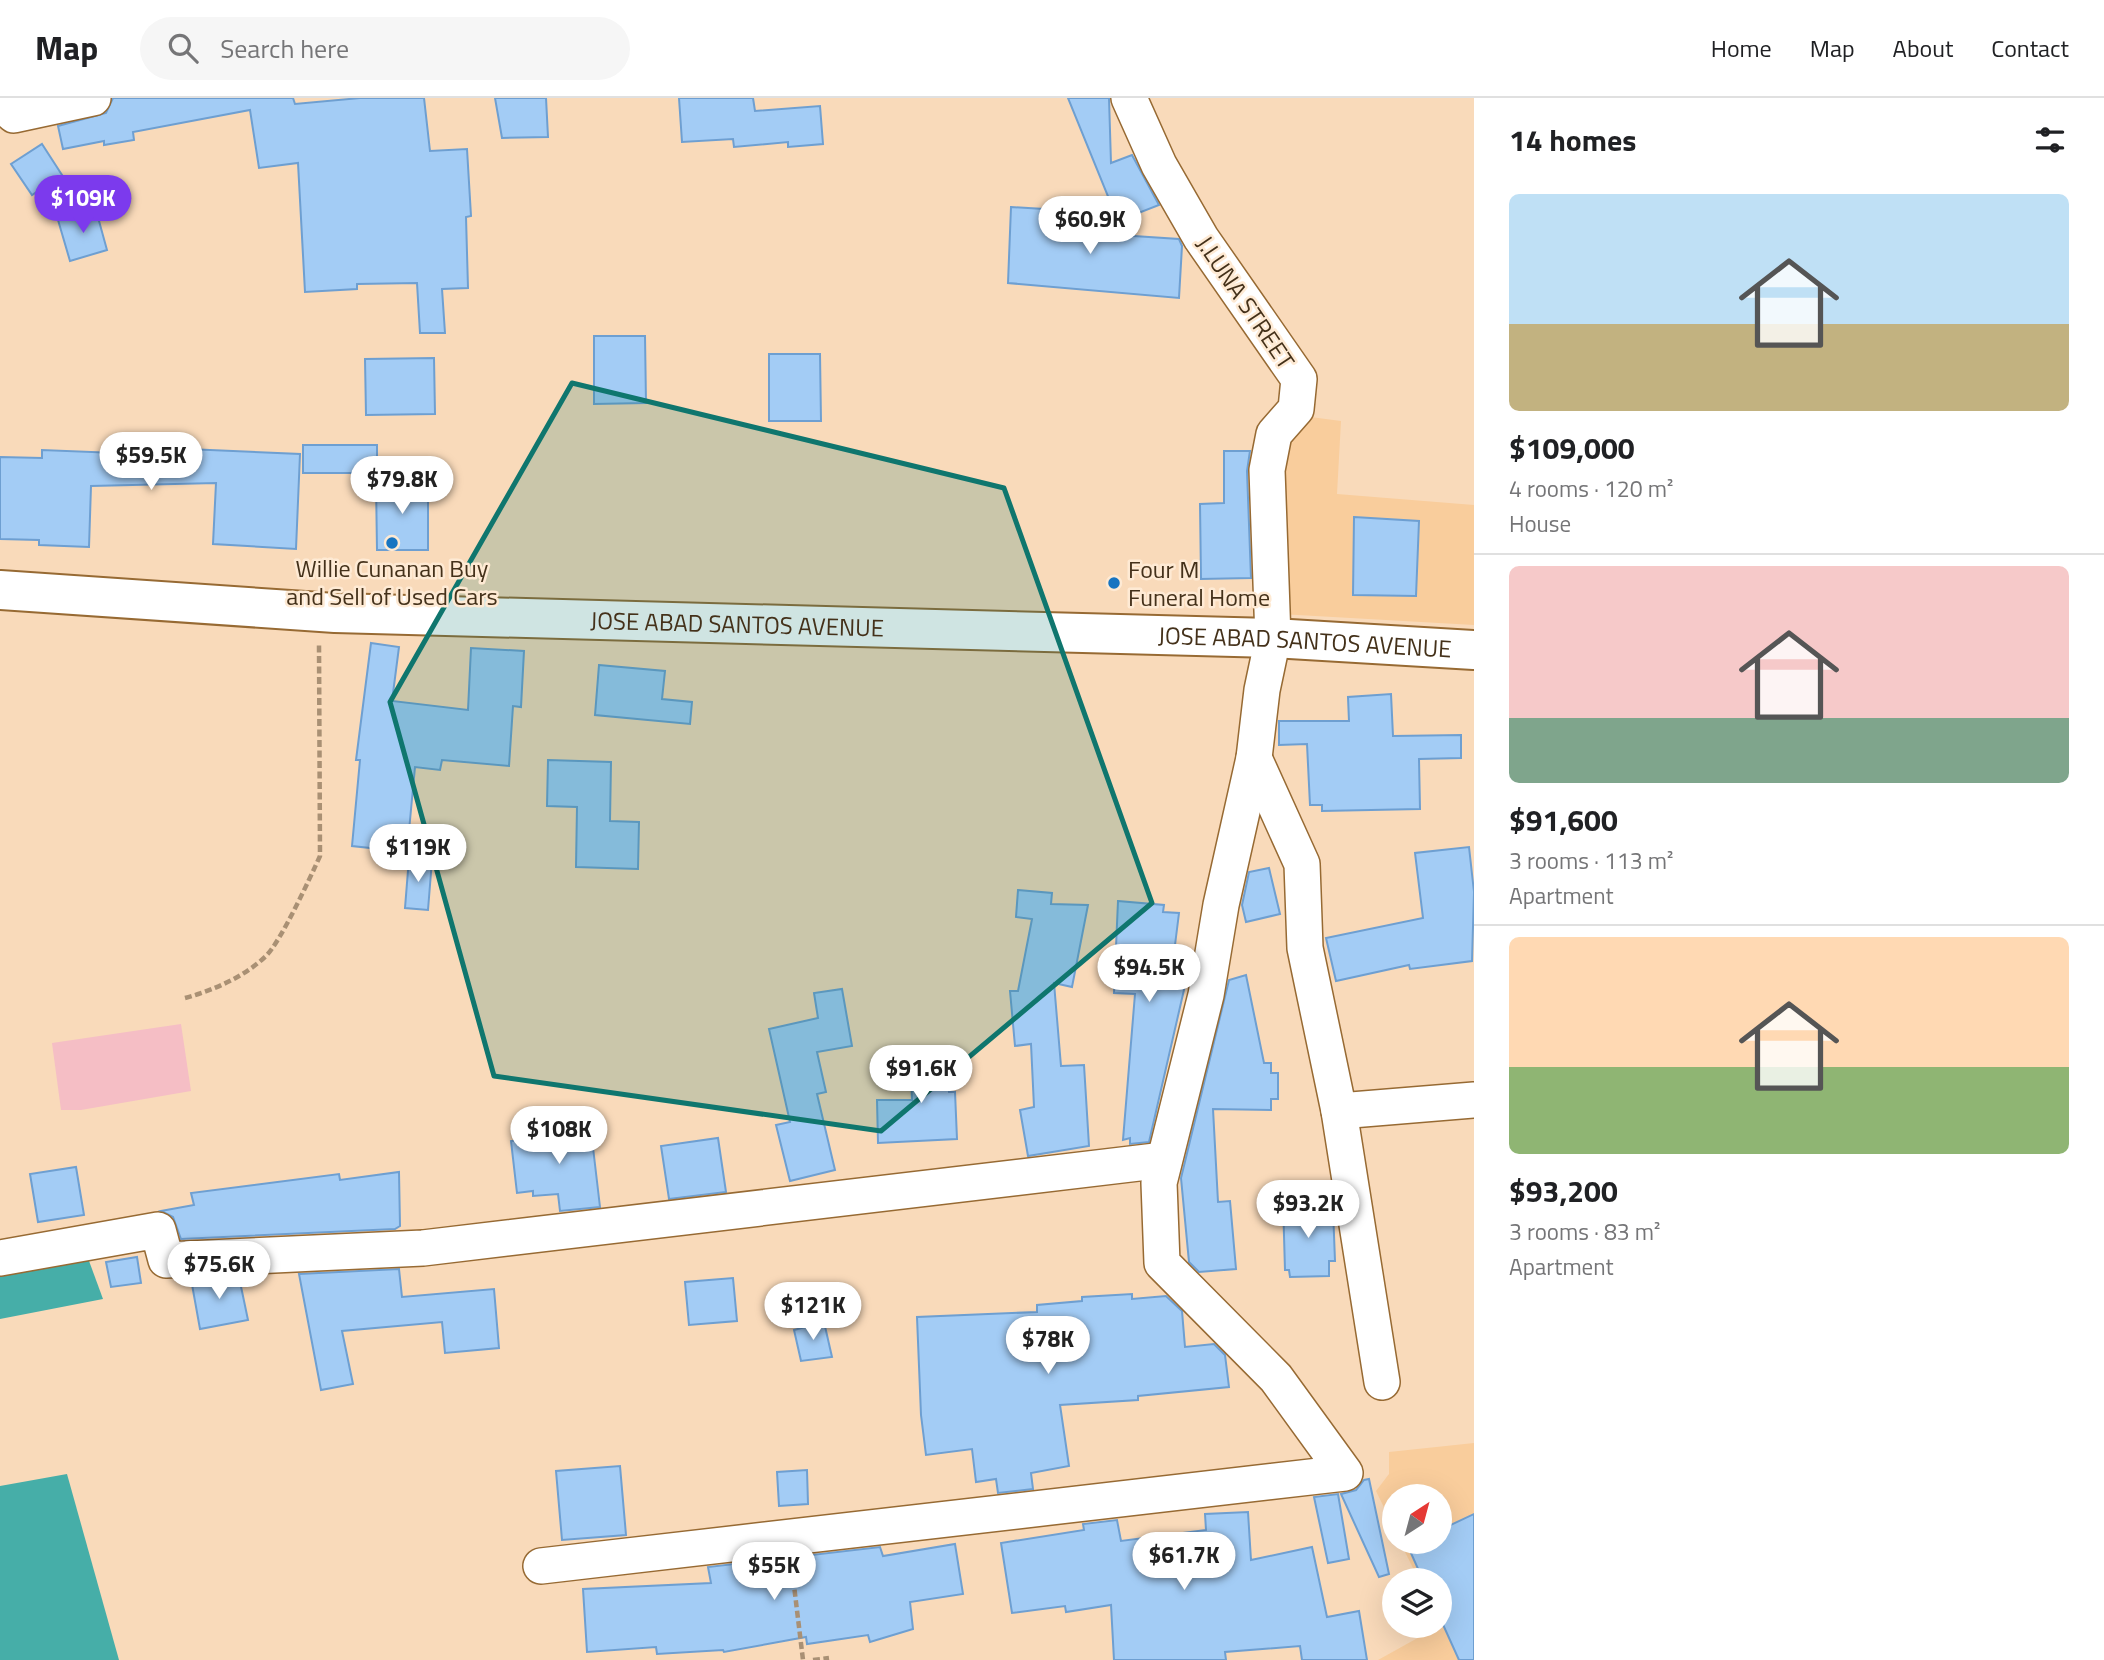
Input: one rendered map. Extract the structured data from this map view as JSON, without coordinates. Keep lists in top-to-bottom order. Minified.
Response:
{"streets":{"main road":["JOSE ABAD SANTOS AVENUE"],"street":["J.LUNA STREET"]},"crossings":[["J.LUNA STREET","JOSE ABAD SANTOS AVENUE"]],"places":["Willie Cunanan Buy and Sell of Used Cars","Four M Funeral Home"],"north":"top right","page":{"header":"Map","search":"Search here","nav":["Home","Map","About","Contact"],"heading":"14 homes","price":["$109K","$60.9K","$59.5K","$79.8K","$119K","$94.5K","$91.6K","$108K","$93.2K","$75.6K","$121K","$78K","$61.7K","$55K"],"list":[{"name":"$109,000","note":"4 rooms · 120 m² · House"},{"name":"$91,600","note":"3 rooms · 113 m² · Apartment"},{"name":"$93,200","note":"3 rooms · 83 m² · Apartment"}]}}
